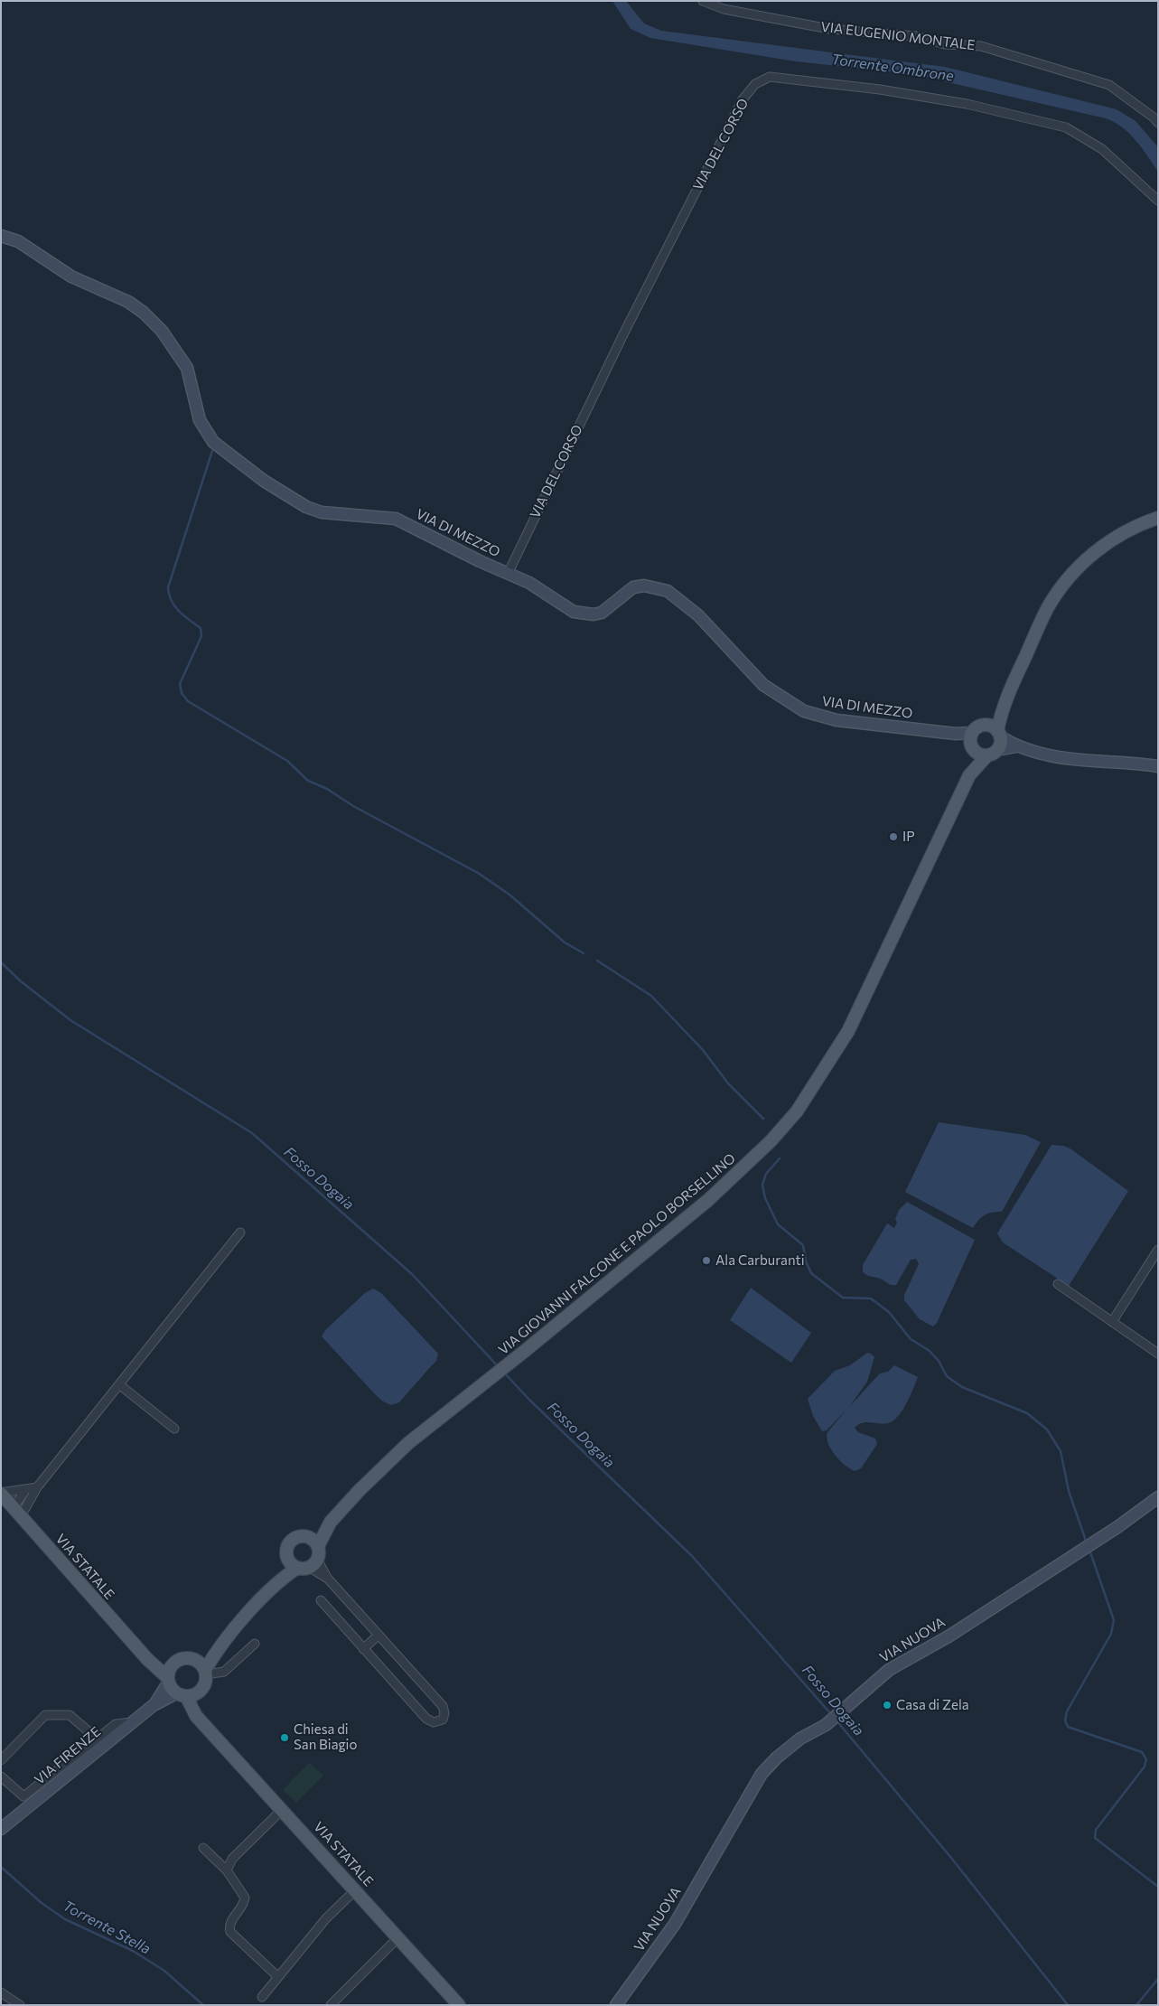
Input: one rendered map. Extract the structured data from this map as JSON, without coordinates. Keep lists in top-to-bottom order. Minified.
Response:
{"streets":{"main road":["VIA GIOVANNI FALCONE E PAOLO BORSELLINO","VIA STATALE"],"street":["VIA EUGENIO MONTALE","VIA DEL CORSO","VIA DI MEZZO","VIA NUOVA","VIA FIRENZE"]},"crossings":[["VIA DEL CORSO","VIA DI MEZZO"],["VIA DI MEZZO","VIA GIOVANNI FALCONE E PAOLO BORSELLINO"],["VIA GIOVANNI FALCONE E PAOLO BORSELLINO","VIA STATALE"]],"water":["Torrente Ombrone","Fosso Dogaia","Torrente Stella"],"places":["IP","Ala Carburanti","Casa di Zela","Chiesa di San Biagio"]}
